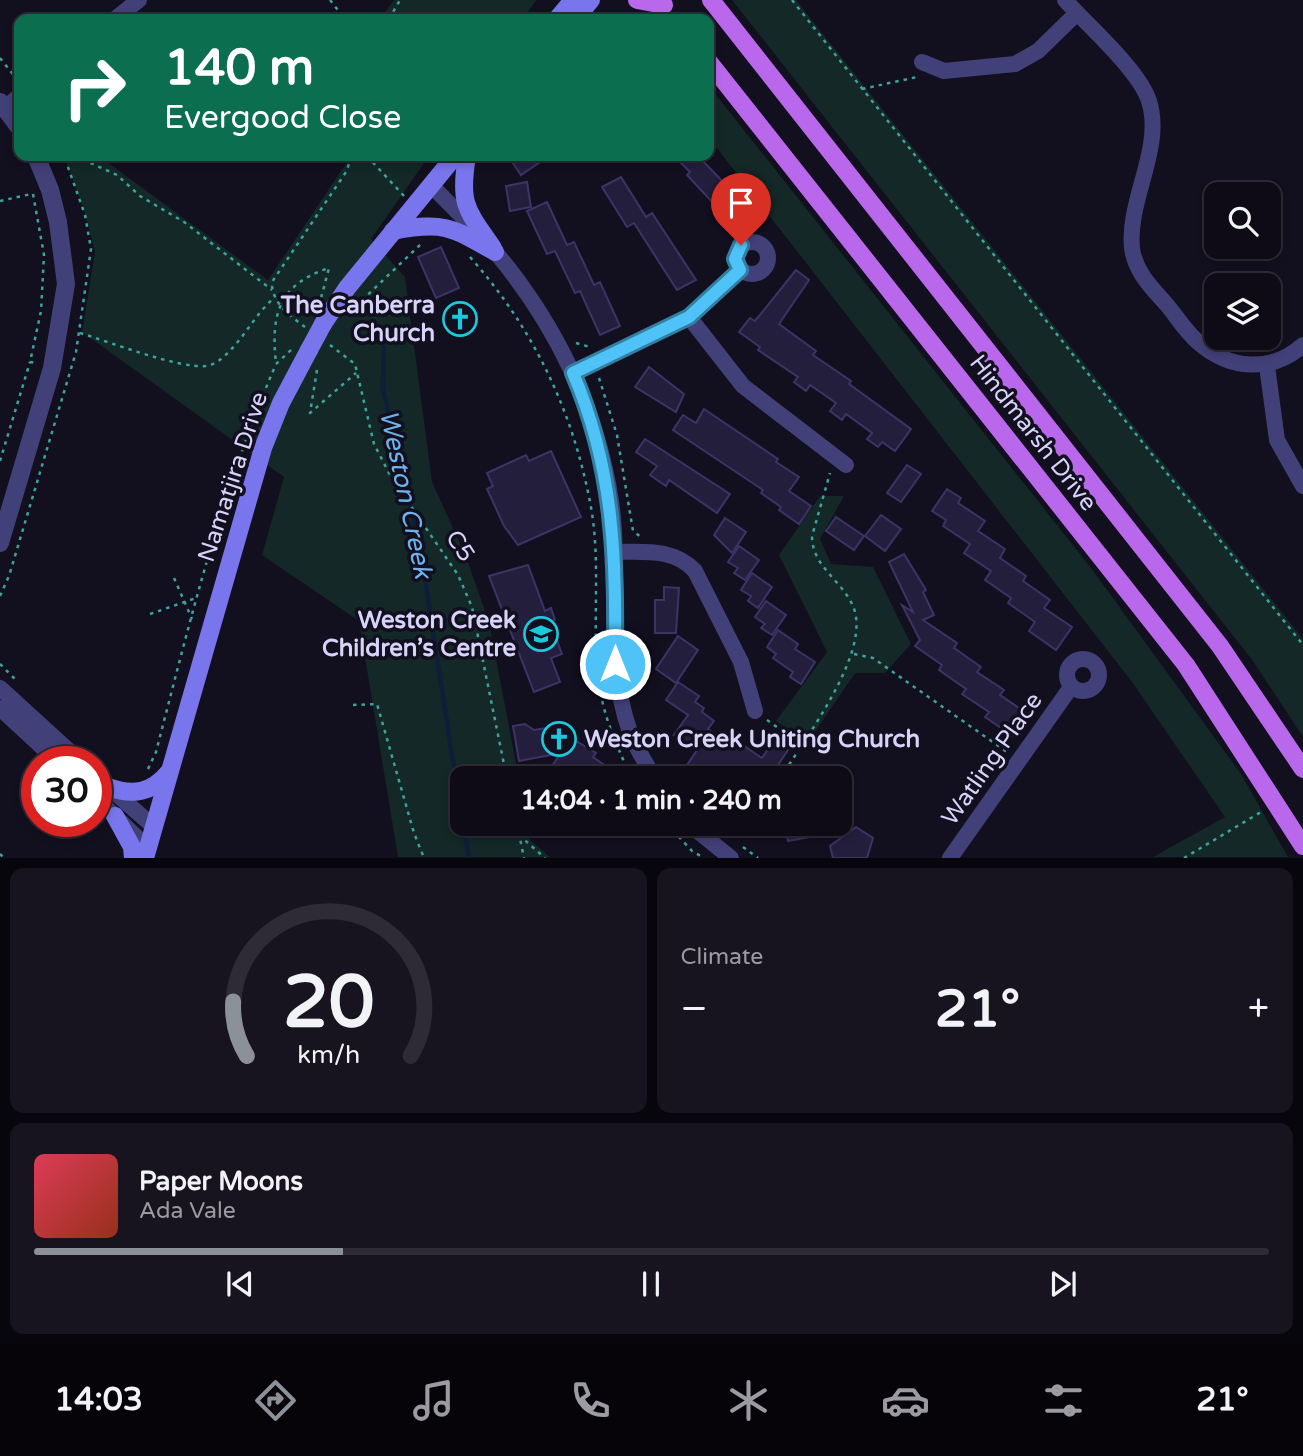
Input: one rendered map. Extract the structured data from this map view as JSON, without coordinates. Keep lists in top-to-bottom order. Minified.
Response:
{"streets":{"main road":["Hindmarsh Drive","Namatjira Drive"],"street":["Watling Place"],"path":["C5"]},"crossings":[["Namatjira Drive","C5"]],"water":["Weston Creek"],"places":{"church":["The Canberra Church","Weston Creek Uniting Church"],"school or university":["Weston Creek Children’s Centre"]},"page":{"turn":["140 m","Evergood Close"],"limit":"30","trip":"14:04 · 1 min · 240 m","tile":"Climate","heat":["−","21°","+"],"song":["Paper Moons","Ada Vale"],"tabs":["14:03","21°"],"gauge":["20","km/h"]}}
